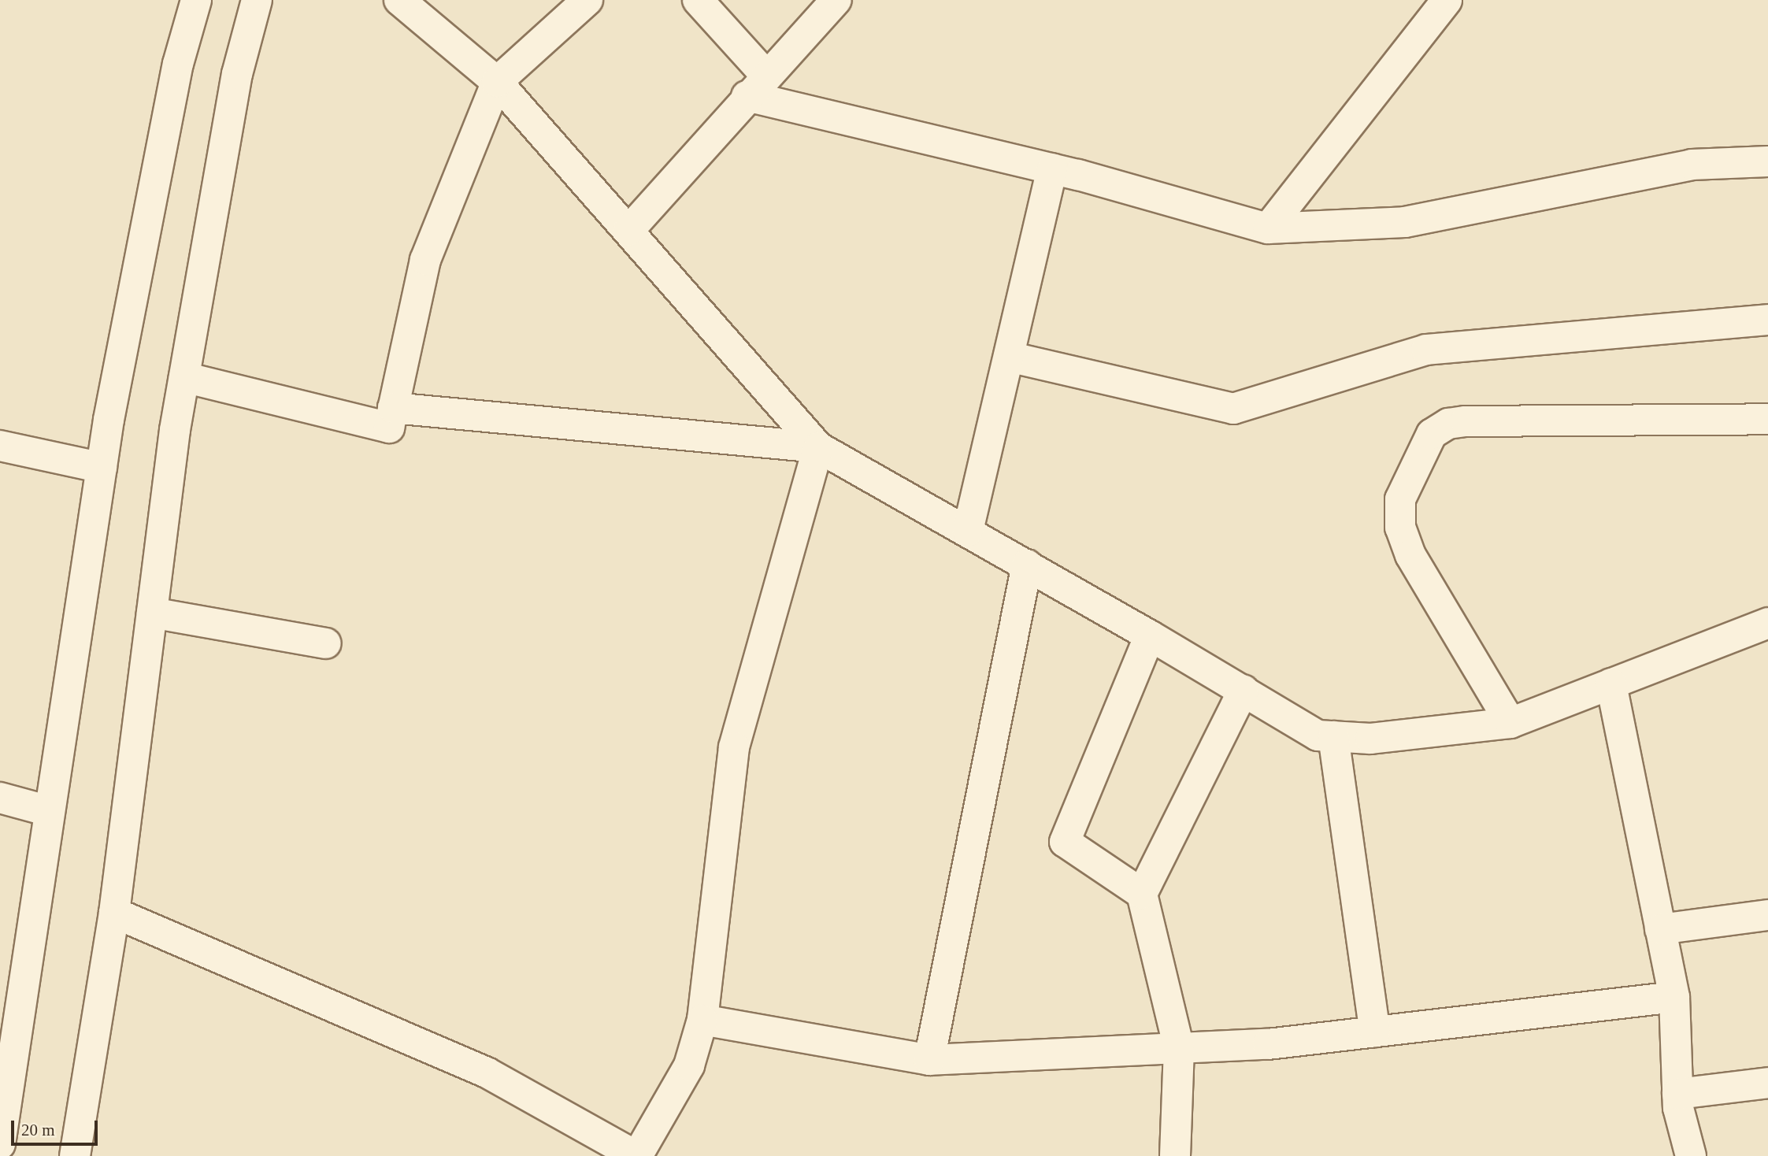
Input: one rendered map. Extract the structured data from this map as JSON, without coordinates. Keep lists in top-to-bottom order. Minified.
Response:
{"scale_bar":"20 m"}
